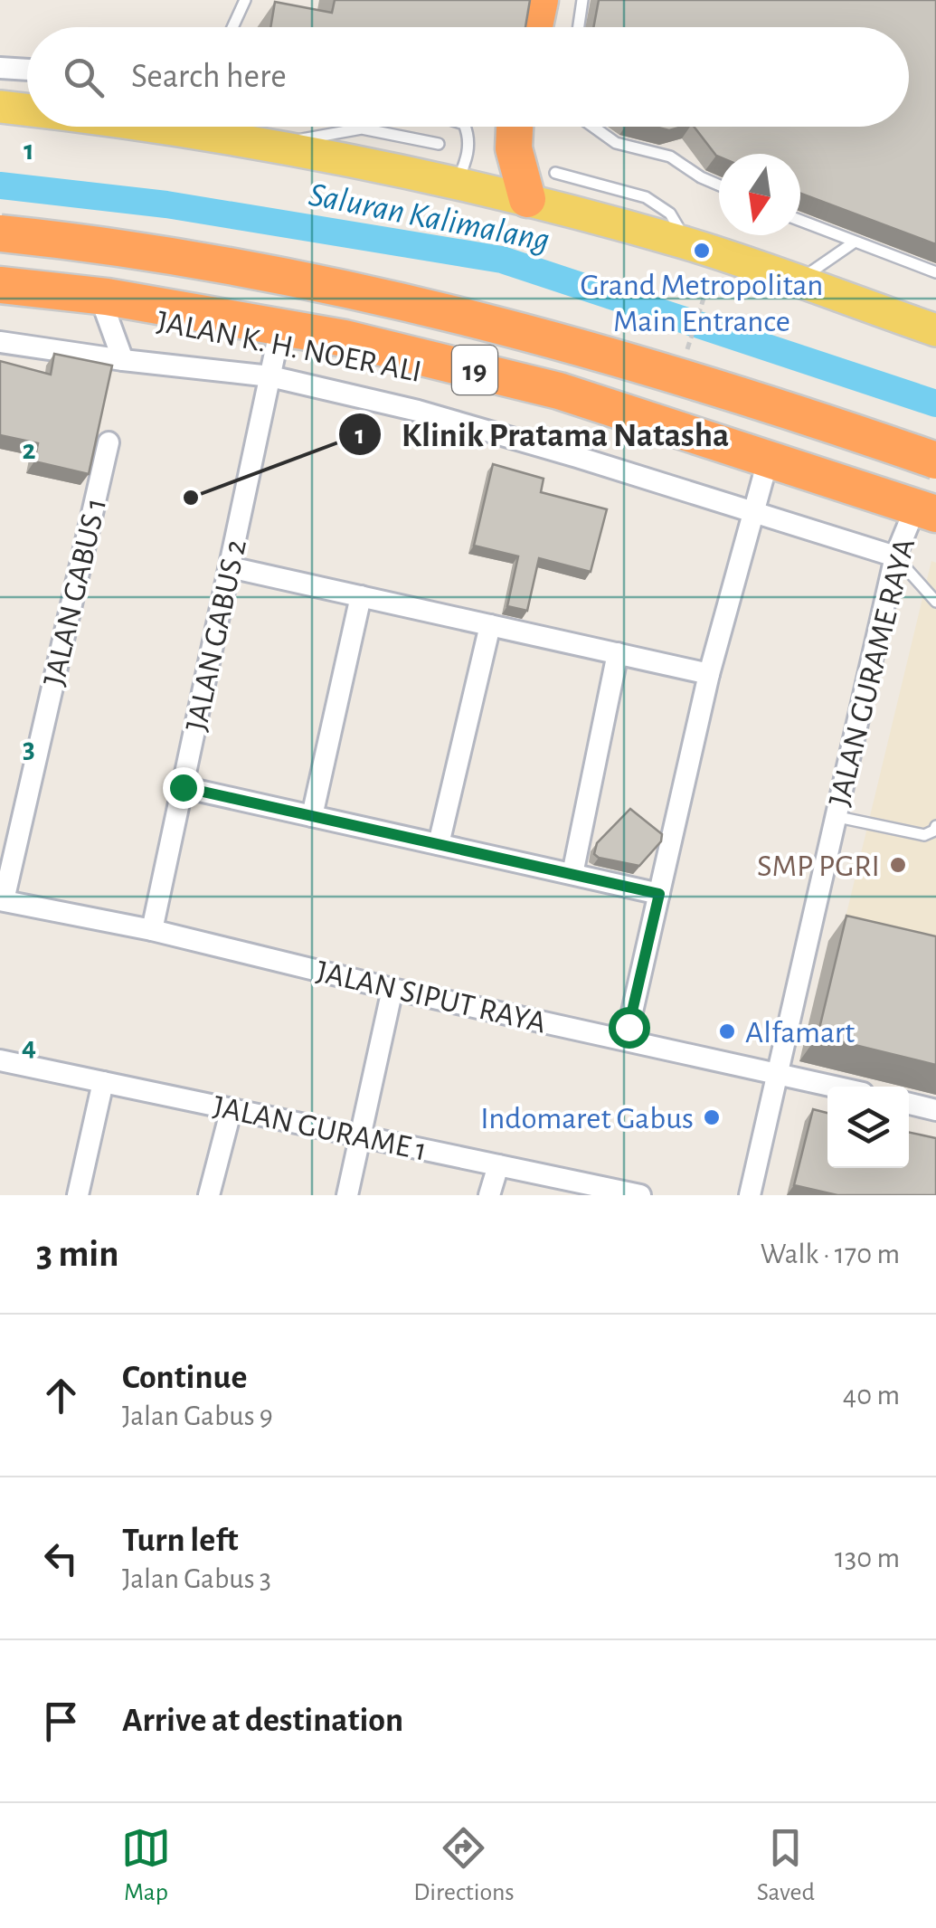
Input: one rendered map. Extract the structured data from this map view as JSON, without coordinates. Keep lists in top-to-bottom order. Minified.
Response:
{"streets":{"highway":["19"],"main road":["JALAN K. H. NOER ALI"],"street":["JALAN GABUS 1","JALAN GABUS 2","JALAN GURAME RAYA","JALAN SIPUT RAYA","JALAN GURAME 1"]},"crossings":[["JALAN K. H. NOER ALI","19"],["JALAN K. H. NOER ALI","JALAN GABUS 2"],["JALAN K. H. NOER ALI","JALAN GURAME RAYA"],["19","JALAN GURAME RAYA"],["JALAN GABUS 1","JALAN SIPUT RAYA"],["JALAN GABUS 2","JALAN SIPUT RAYA"],["JALAN GURAME RAYA","JALAN SIPUT RAYA"]],"water":["Saluran Kalimalang"],"places":["Grand Metropolitan Main Entrance","Klinik Pratama Natasha","SMP PGRI","Alfamart","Indomaret Gabus"],"north":"bottom","page":{"search":"Search here","heading":["3 min","Walk · 170 m"],"list":[["Continue","Jalan Gabus 9","40 m"],["Turn left","Jalan Gabus 3","130 m"],"Arrive at destination"],"nav":["Map","Directions","Saved"]},"grid":{"rows":["1","2","3","4"]}}
